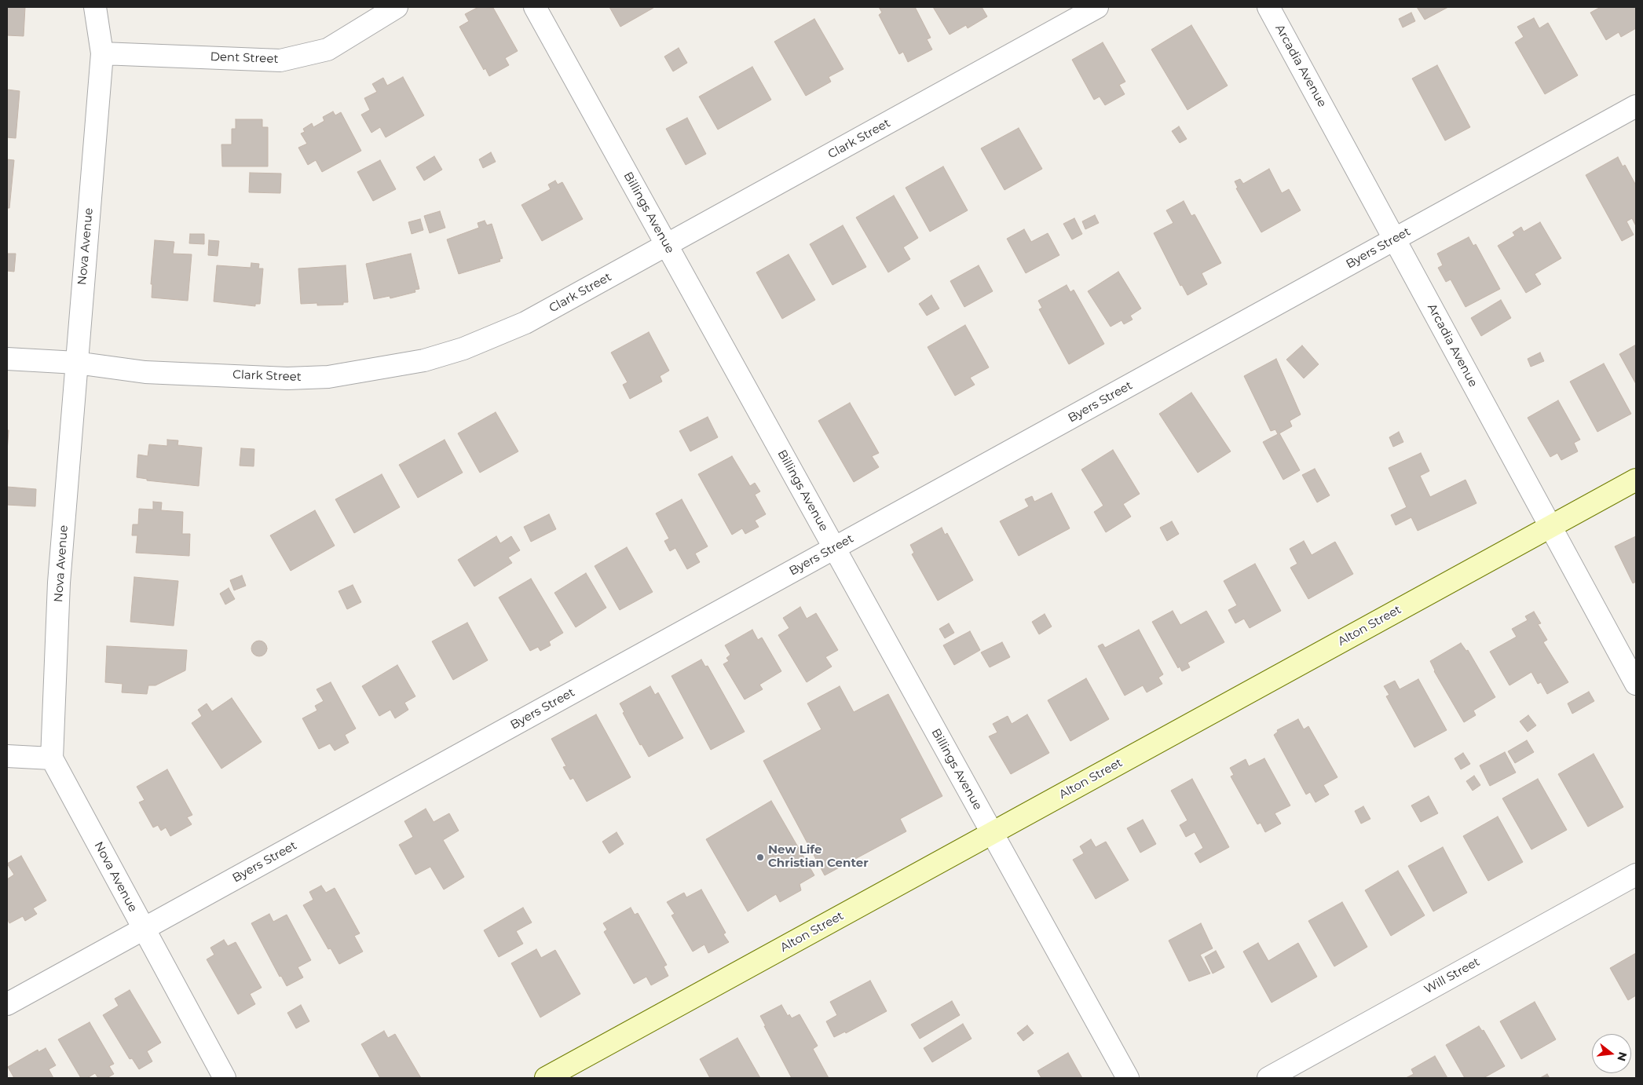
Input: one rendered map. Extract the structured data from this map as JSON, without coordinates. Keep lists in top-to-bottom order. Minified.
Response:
{"streets":{"street":["Dent Street","Arcadia Avenue","Clark Street","Billings Avenue","Nova Avenue","Byers Street","Alton Street","Will Street"]},"crossings":[["Dent Street","Nova Avenue"],["Arcadia Avenue","Byers Street"],["Arcadia Avenue","Alton Street"],["Clark Street","Billings Avenue"],["Clark Street","Nova Avenue"],["Billings Avenue","Byers Street"],["Billings Avenue","Alton Street"],["Nova Avenue","Byers Street"]],"places":["New Life Christian Center"],"north":"right"}
